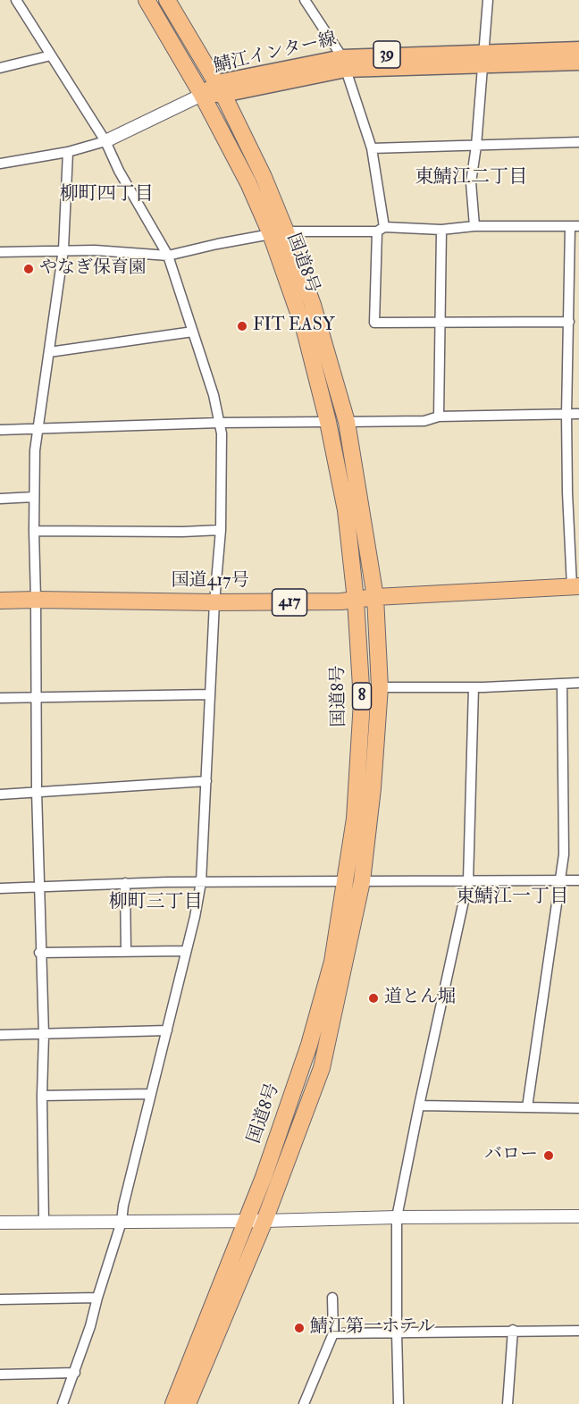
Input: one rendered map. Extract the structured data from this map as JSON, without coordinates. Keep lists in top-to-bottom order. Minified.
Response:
{"streets":{"highway":["国道8号","国道417号","417","8"],"main road":["鯖江インター線","39"]},"crossings":[["鯖江インター線","国道8号"],["国道8号","国道417号"]],"districts":["東鯖江二丁目","柳町四丁目","東鯖江一丁目","柳町三丁目"],"places":["やなぎ保育園","FIT EASY","道とん堀","バロー","鯖江第一ホテル"]}
